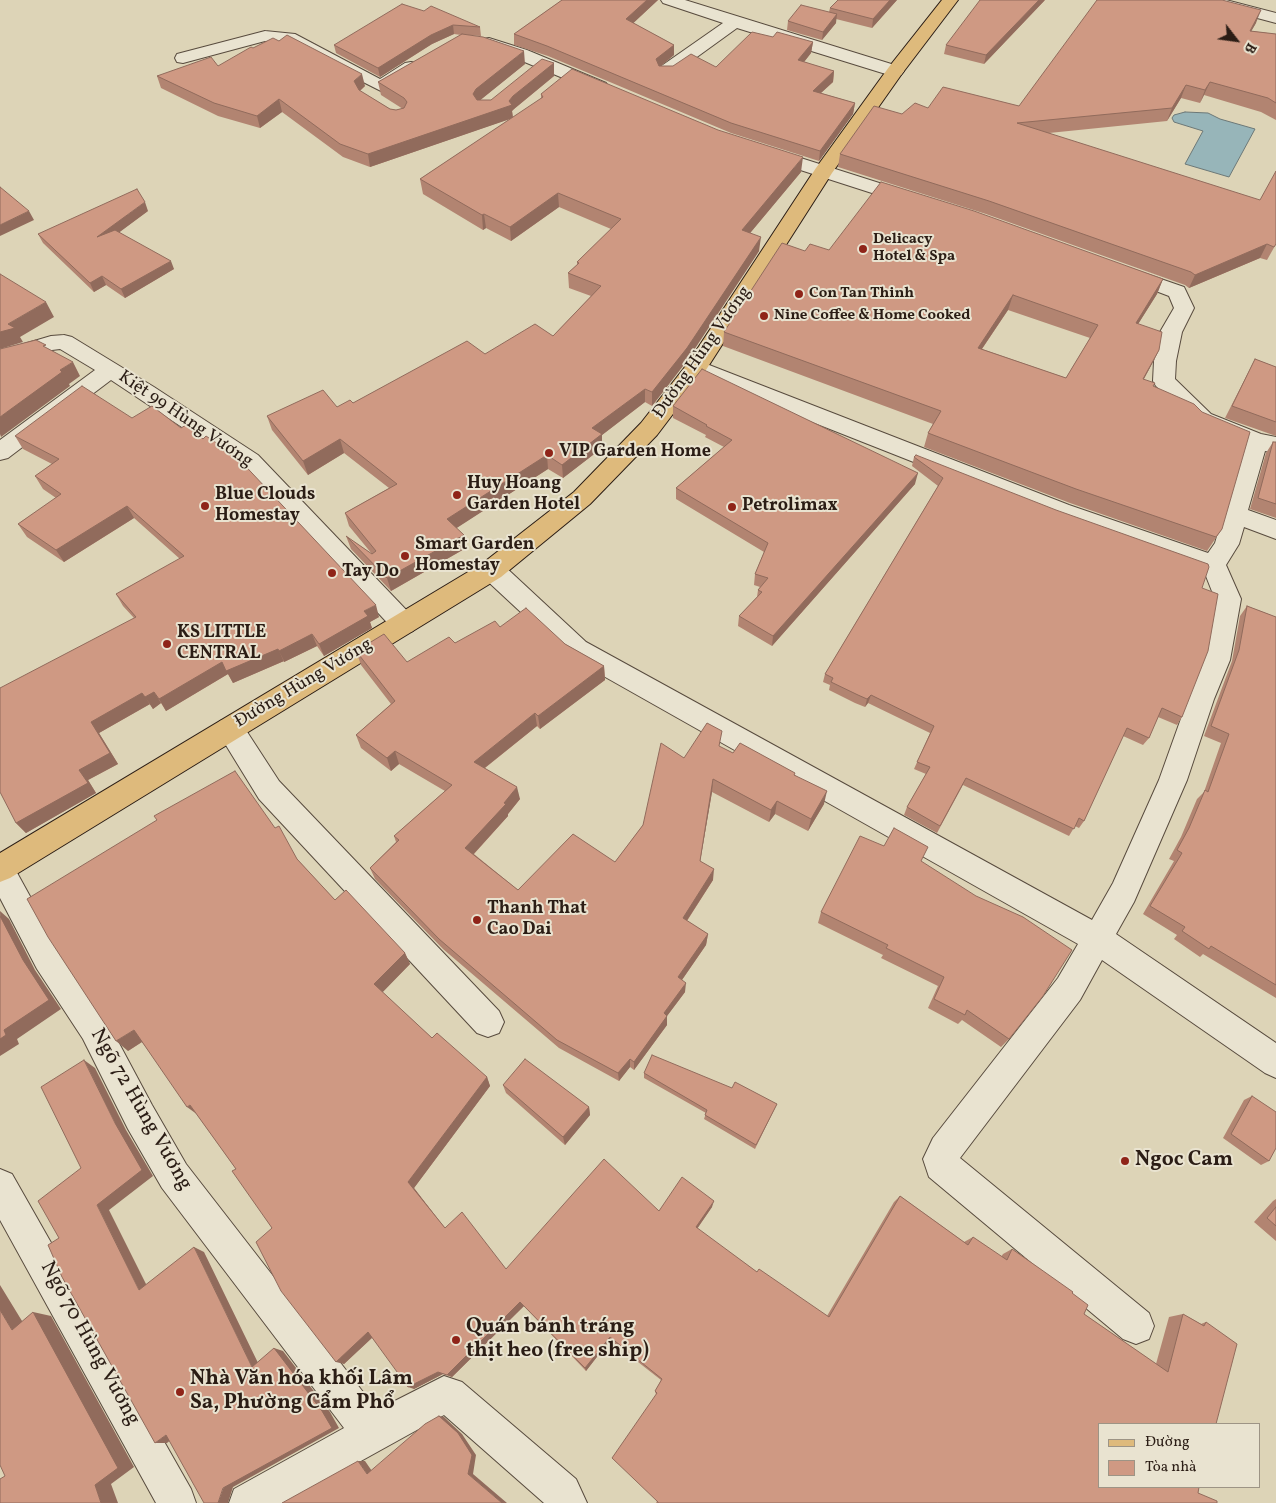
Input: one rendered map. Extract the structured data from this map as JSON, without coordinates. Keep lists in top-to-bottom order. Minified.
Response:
{"streets":{"main road":["Đường Hùng Vương"],"street":["Kiệt 99 Hùng Vương","Ngõ 72 Hùng Vương","Ngõ 70 Hùng Vương"]},"crossings":[["Đường Hùng Vương","Kiệt 99 Hùng Vương"],["Đường Hùng Vương","Ngõ 72 Hùng Vương"]],"places":["Delicacy Hotel & Spa","Con Tan Thinh","Nine Coffee & Home Cooked","VIP Garden Home","Huy Hoang Garden Hotel","Blue Clouds Homestay","Petrolimax","Smart Garden Homestay","Tay Do","KS LITTLE CENTRAL","Thanh That Cao Dai","Ngoc Cam","Quán bánh tráng thịt heo (free ship)","Nhà Văn hóa khối Lâm Sa, Phường Cẩm Phổ"],"legend":["Đường","Tòa nhà"],"north":"bottom right"}
